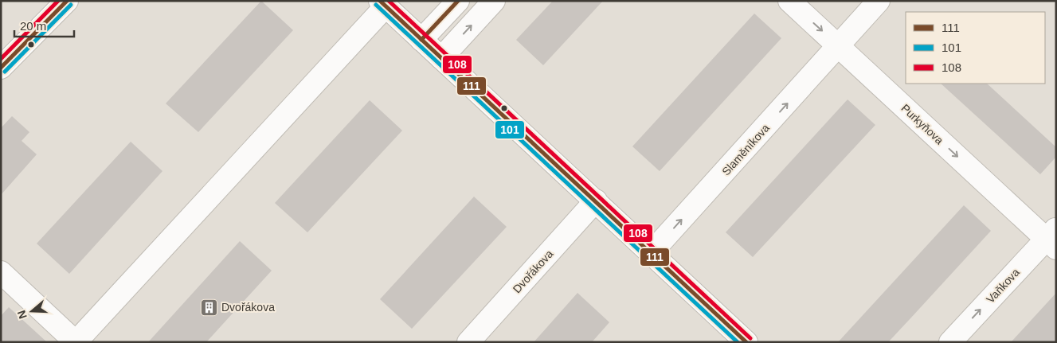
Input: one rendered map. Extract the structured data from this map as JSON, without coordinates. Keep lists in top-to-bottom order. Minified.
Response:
{"streets":{"street":["Purkyňova","Slaměníkova","Dvořákova","Vaňkova"]},"crossings":[["Purkyňova","Slaměníkova"],["Purkyňova","Vaňkova"]],"one_way":["Purkyňova","Slaměníkova","Vaňkova"],"places":{"building":["Dvořákova"]},"lines":["transit line 111","transit line 108","transit line 101"],"legend":["111","101","108"],"scale_bar":"20 m","north":"left"}
